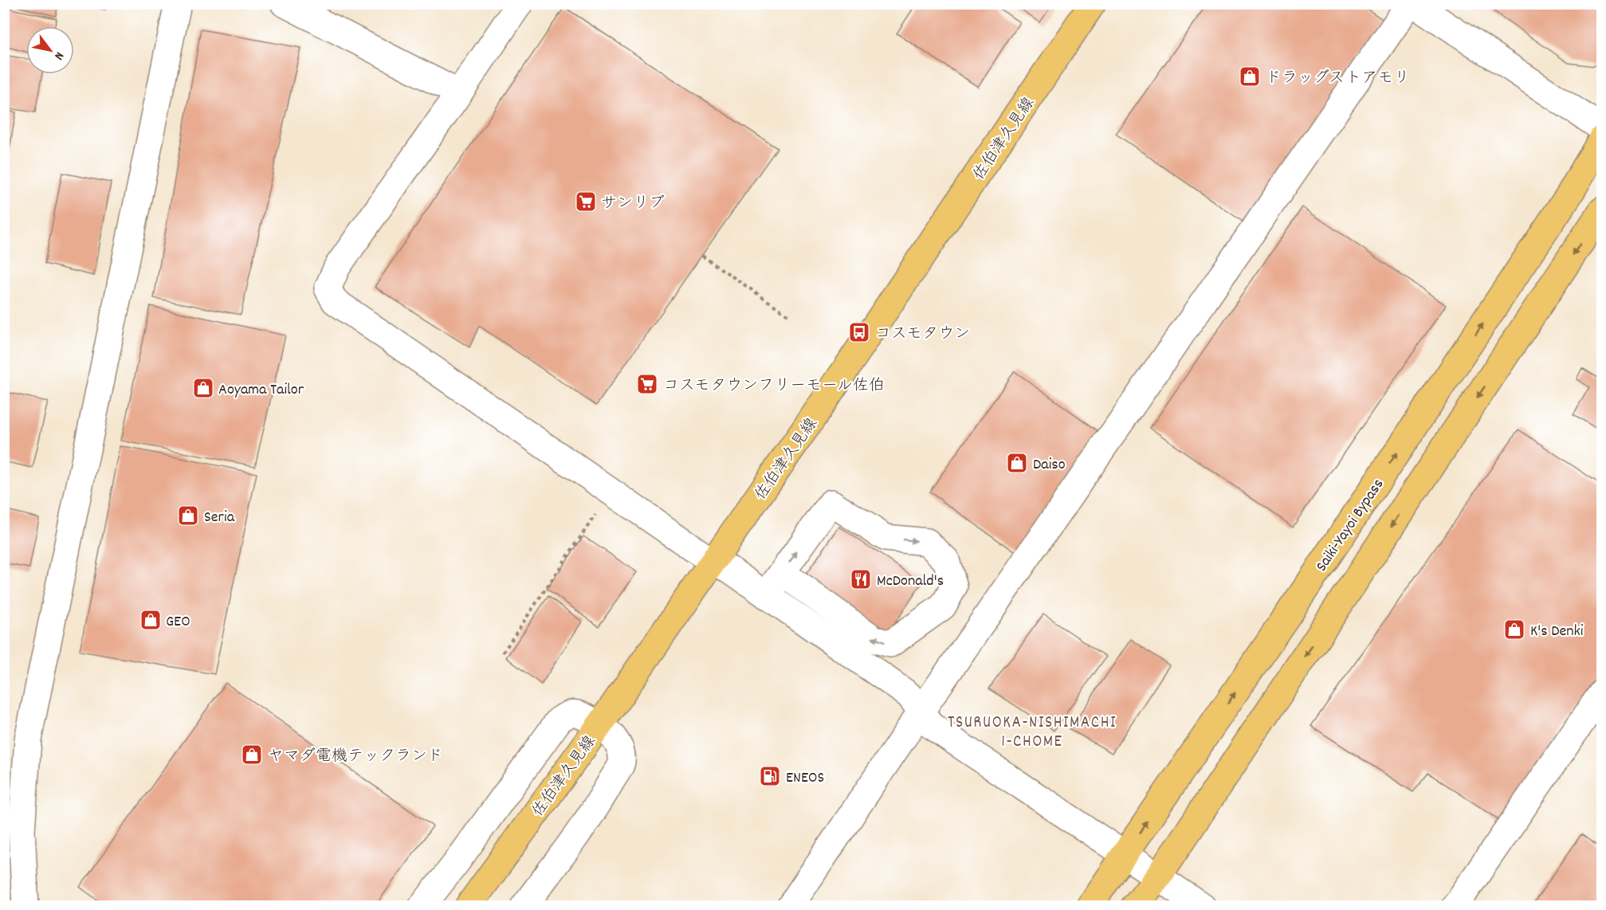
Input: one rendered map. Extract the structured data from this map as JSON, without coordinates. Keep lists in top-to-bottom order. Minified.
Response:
{"streets":{"main road":["佐伯津久見線","Saiki-Yayoi Bypass"]},"districts":["TSURUOKA-NISHIMACHI 1-CHOME"],"places":{"shop":["ドラッグストアモリ","Aoyama Tailor","Daiso","Seria","GEO","K's Denki","ヤマダ電機テックランド"],"supermarket":["サンリブ","コスモタウンフリーモール佐伯"],"bus stop":["コスモタウン"],"restaurant":["McDonald's"],"fuel station":["ENEOS"]},"north":"bottom right"}
